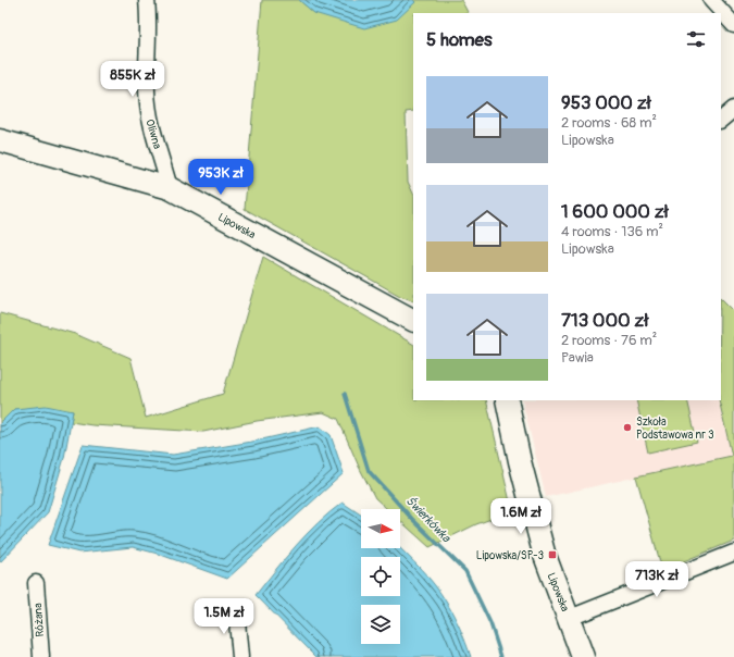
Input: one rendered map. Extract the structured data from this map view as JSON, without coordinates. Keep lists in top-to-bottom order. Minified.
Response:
{"streets":{"street":["Oliwna","Lipowska","Różana"]},"crossings":[["Oliwna","Lipowska"]],"water":["Świerkówka"],"places":{"other":["Szkoła Podstawowa nr 3"],"transit":["Lipowska/SP-3"]},"north":"right","page":{"heading":"5 homes","price":["855K zł","953K zł","1.6M zł","713K zł","1.5M zł"],"list":[{"name":"953 000 zł","note":"2 rooms · 68 m² · Lipowska"},{"name":"1 600 000 zł","note":"4 rooms · 136 m² · Lipowska"},{"name":"713 000 zł","note":"2 rooms · 76 m² · Pawia"}]}}
